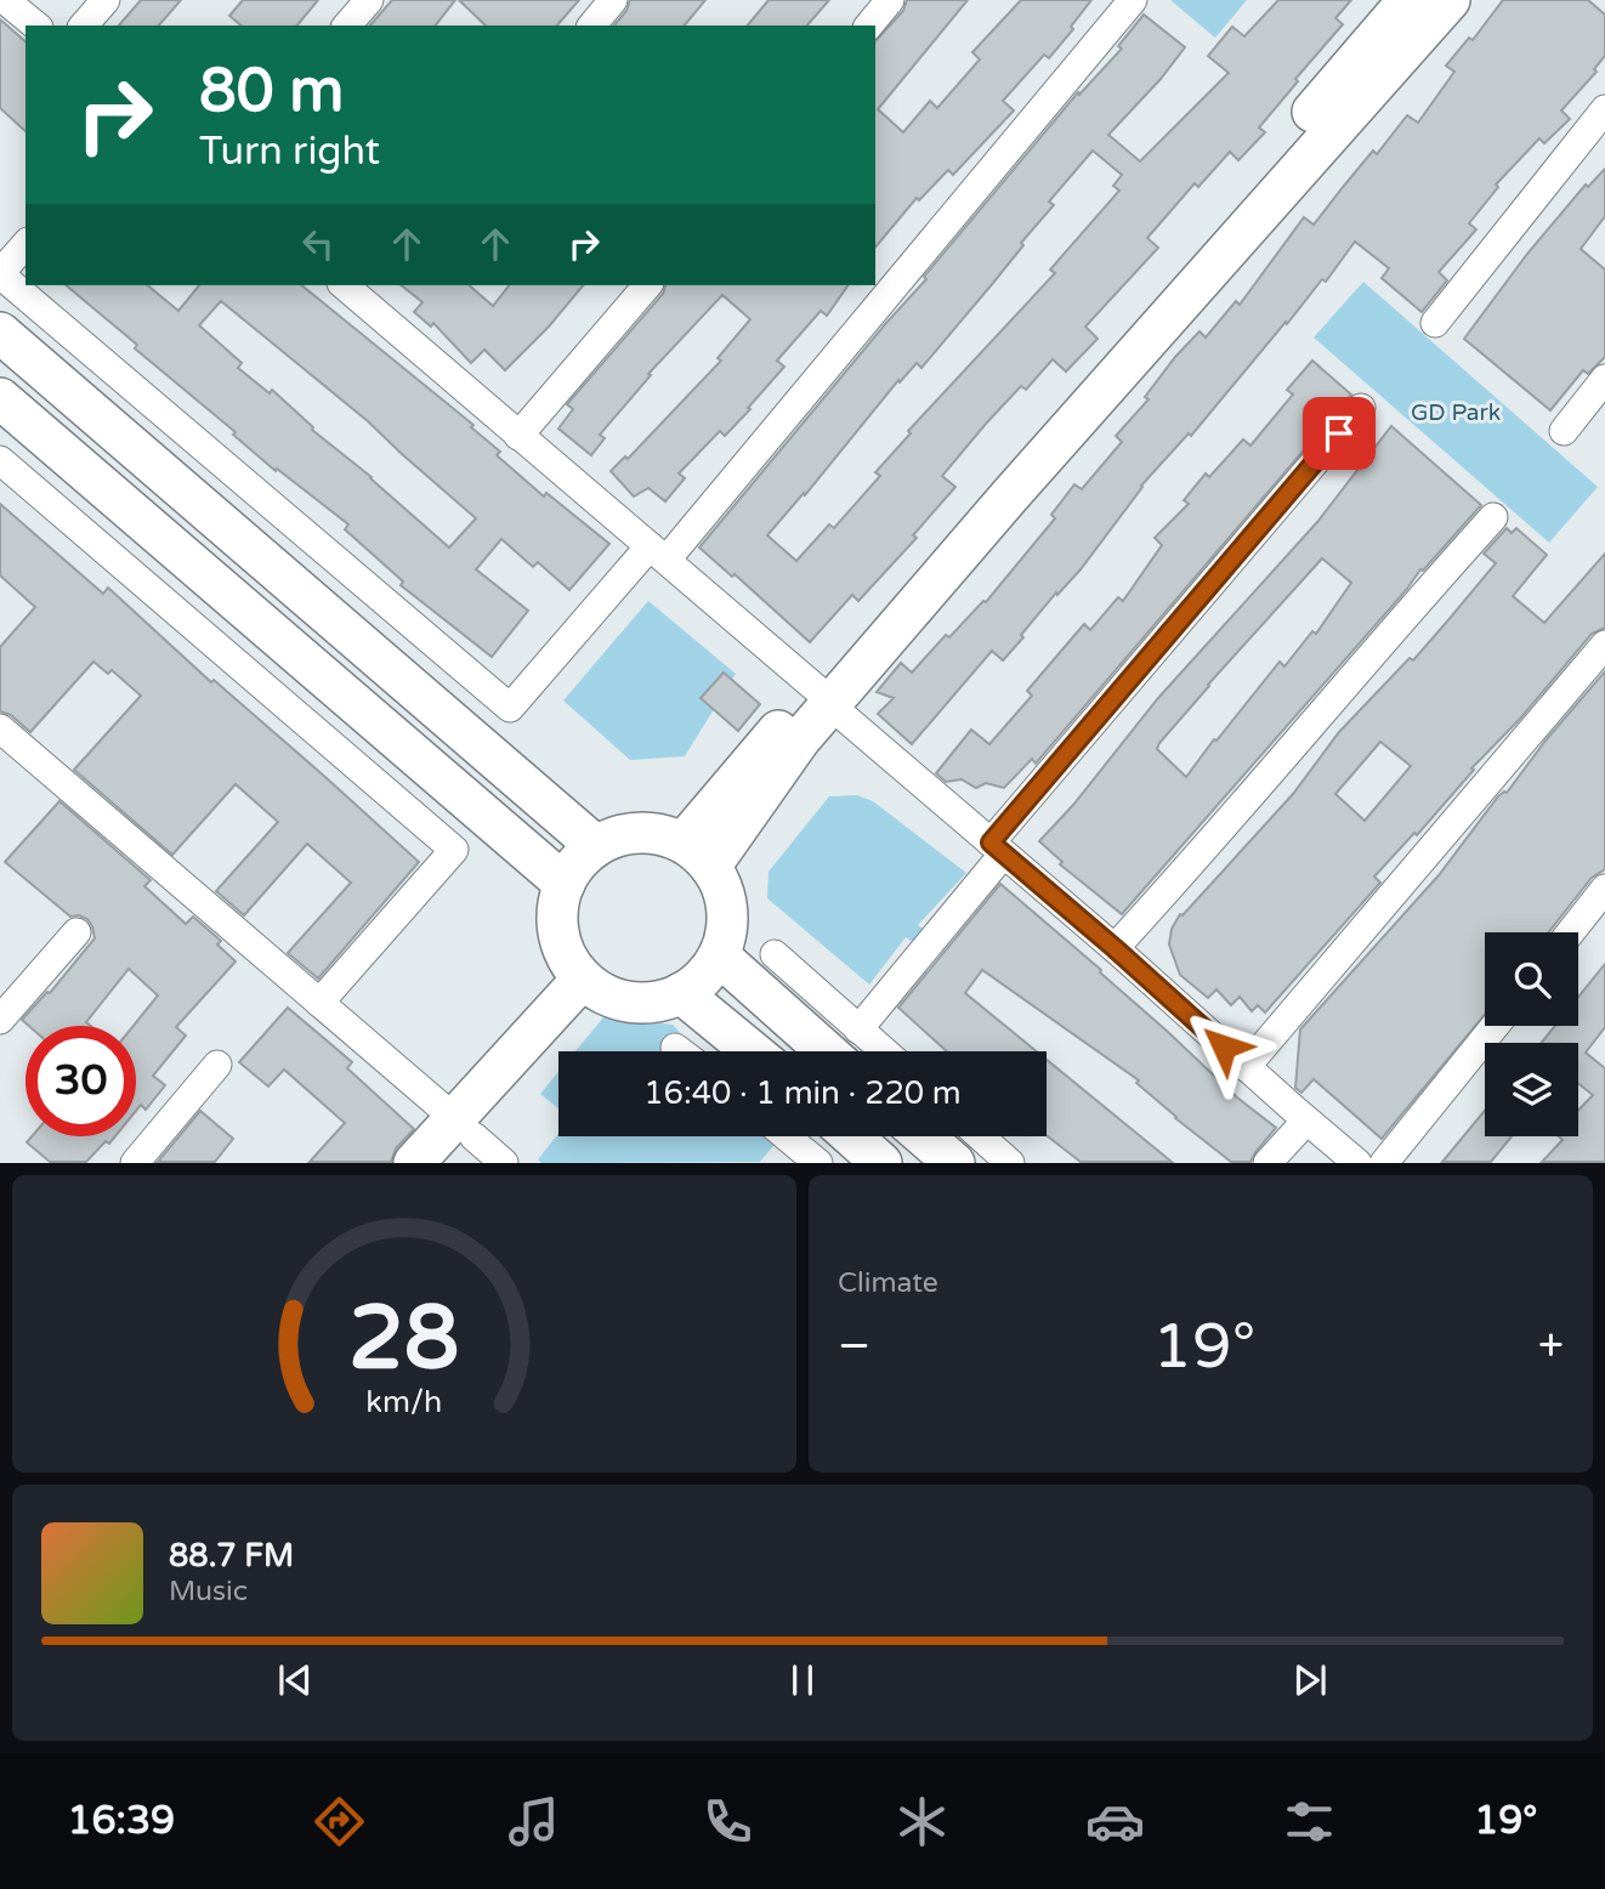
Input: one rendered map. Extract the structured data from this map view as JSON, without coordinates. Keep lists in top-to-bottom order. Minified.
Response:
{"parks":["GD Park"],"page":{"turn":["80 m","Turn right"],"limit":"30","trip":"16:40 · 1 min · 220 m","tile":"Climate","heat":["−","19°","+"],"song":["88.7 FM","Music"],"tabs":["16:39","19°"],"gauge":["28","km/h"]}}
